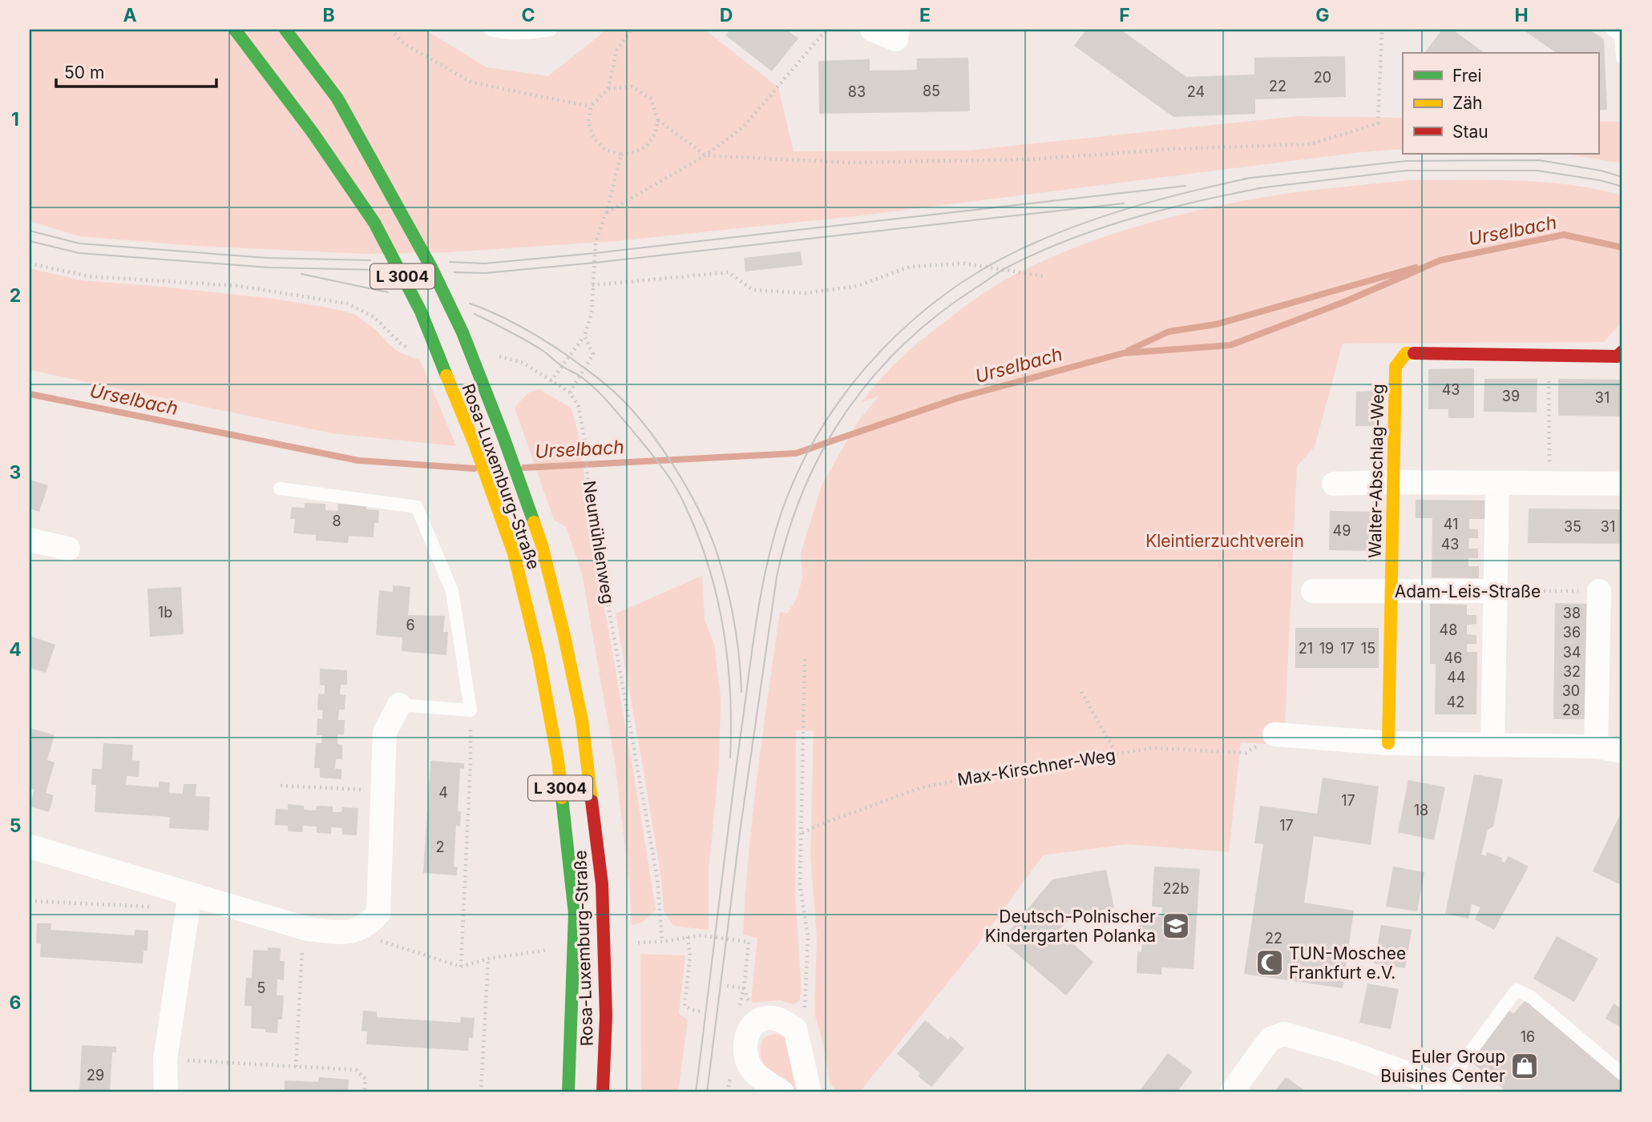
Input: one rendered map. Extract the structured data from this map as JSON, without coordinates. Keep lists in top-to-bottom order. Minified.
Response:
{"streets":{"main road":["L 3004","Walter-Abschlag-Weg","Rosa-Luxemburg-Straße"],"street":["Adam-Leis-Straße"],"path":["Neumühlenweg","Max-Kirschner-Weg"]},"crossings":[["Walter-Abschlag-Weg","Adam-Leis-Straße"]],"water":["Urselbach"],"parks":["Kleintierzuchtverein"],"places":{"school or university":["Deutsch-Polnischer Kindergarten Polanka"],"mosque":["TUN-Moschee Frankfurt e.V."],"shop":["Euler Group Buisines Center"]},"house_numbers":["20","22","85","83","24","43","39","31","8","41","35","31","49","43","1b","38","6","48","36","21","19","17","15","34","46","32","44","30","42","28","4","17","18","17","2","22b","22","5","16","29"],"legend":["Frei","Zäh","Stau"],"scale_bar":"50 m","grid":{"columns":["A","B","C","D","E","F","G","H"],"rows":["1","2","3","4","5","6"]}}
